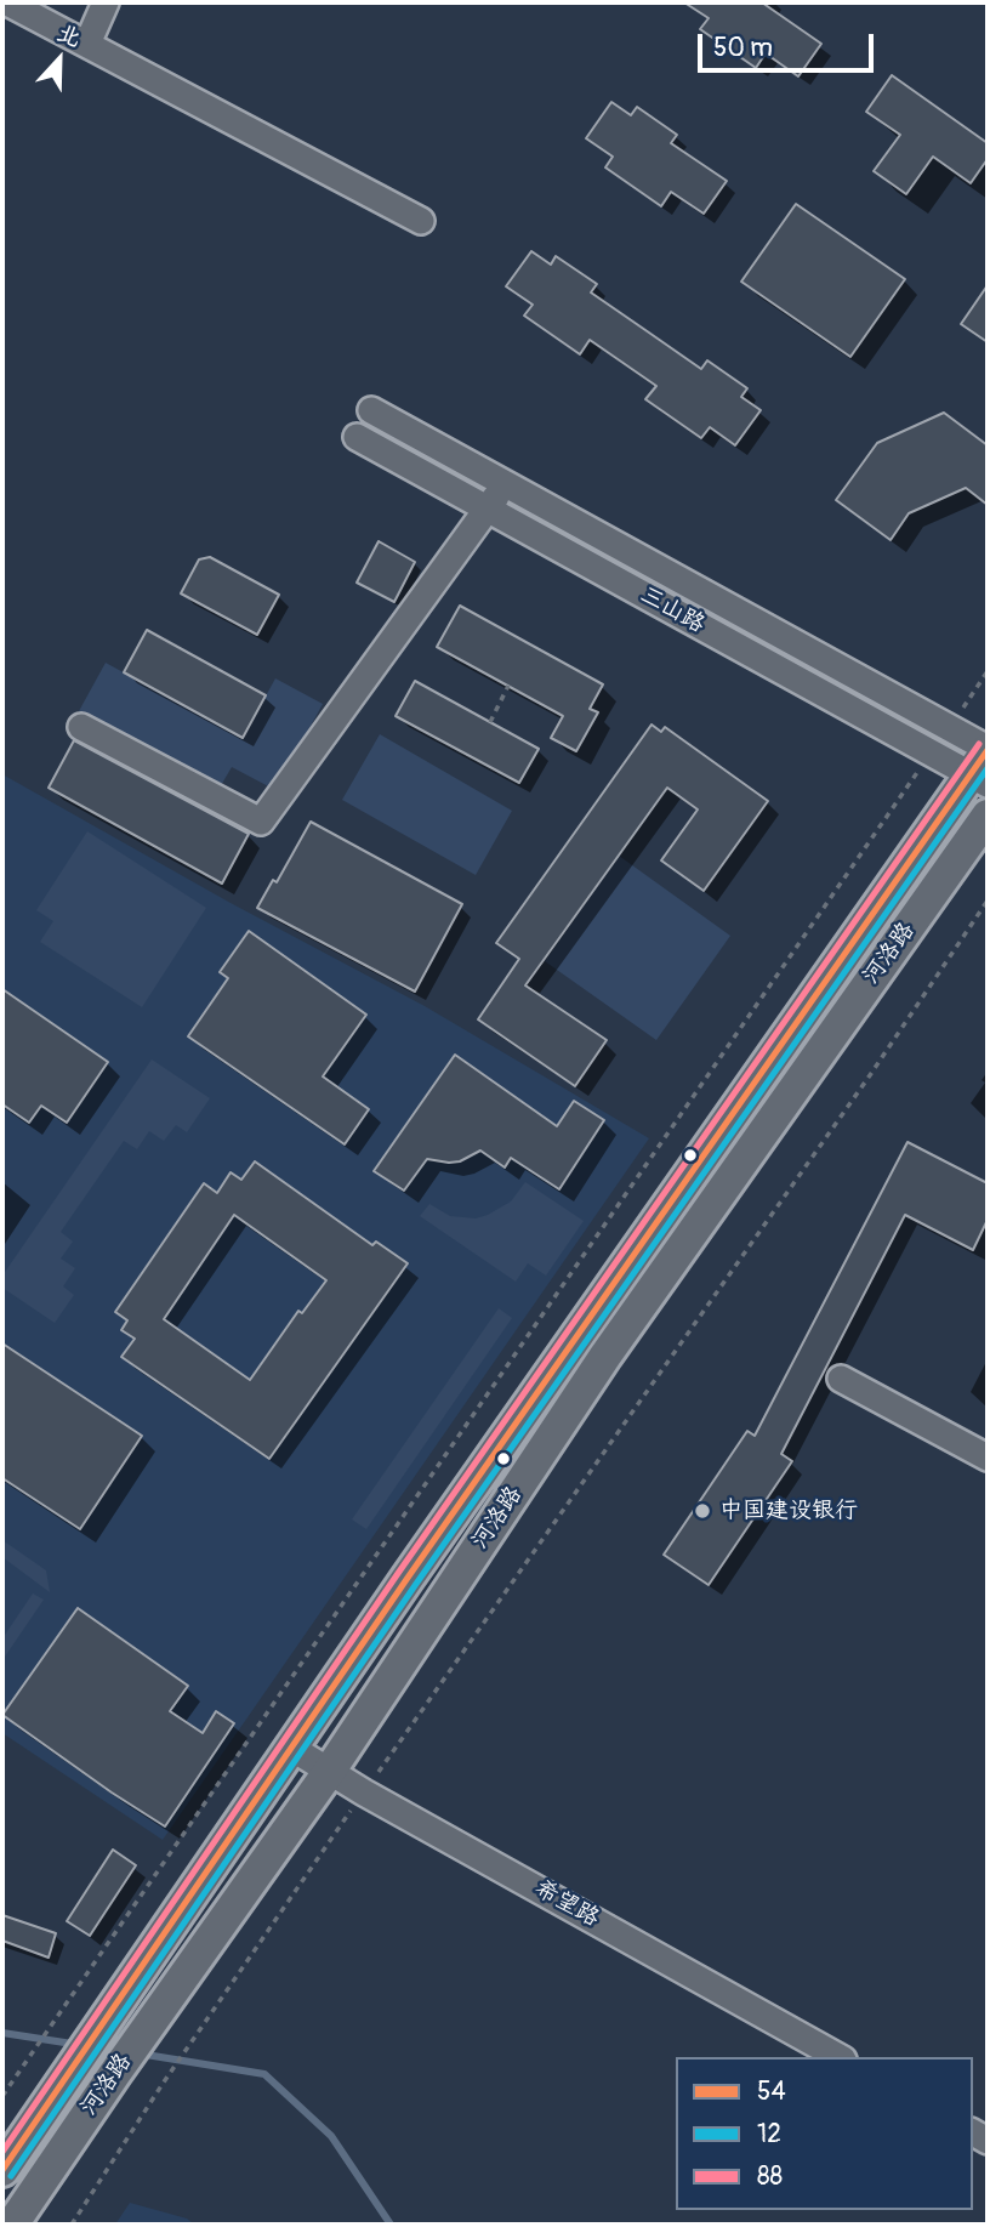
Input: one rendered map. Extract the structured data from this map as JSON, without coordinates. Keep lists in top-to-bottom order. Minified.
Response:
{"streets":{"main road":["河洛路"],"street":["三山路","希望路"]},"crossings":[["三山路","河洛路"],["河洛路","希望路"]],"places":["中国建设银行"],"lines":["transit line 88","transit line 54","transit line 12"],"legend":["54","12","88"],"scale_bar":"50 m","north":"top"}
